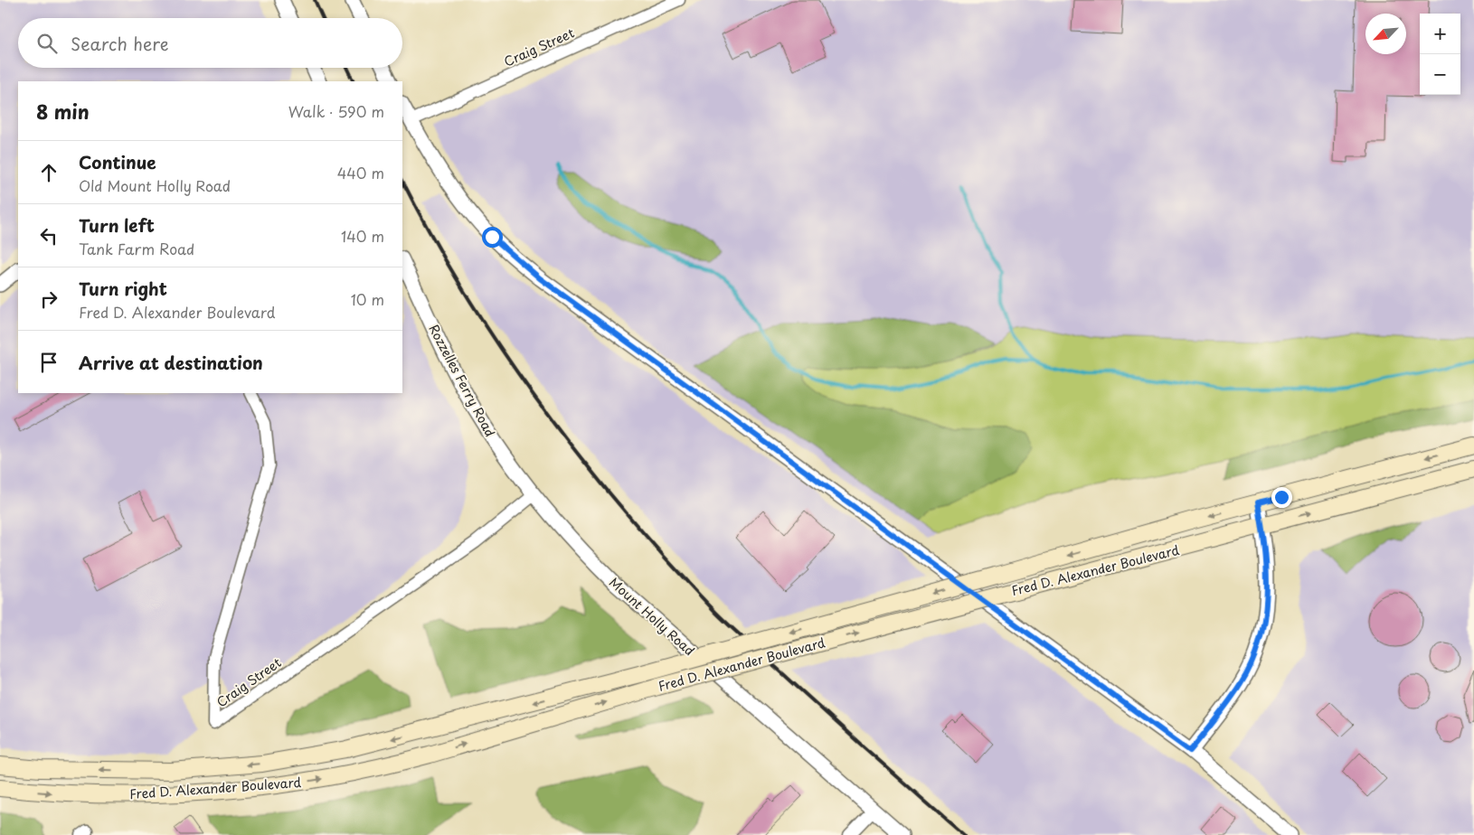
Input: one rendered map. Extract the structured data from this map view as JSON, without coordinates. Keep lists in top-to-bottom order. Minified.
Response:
{"streets":{"main road":["Fred D. Alexander Boulevard"],"street":["Craig Street","Rozzelles Ferry Road","Mount Holly Road"]},"crossings":[["Craig Street","Rozzelles Ferry Road"],["Craig Street","Mount Holly Road"],["Rozzelles Ferry Road","Mount Holly Road"]],"north":"bottom left","page":{"map_buttons":["+","−"],"search":"Search here","heading":["8 min","Walk · 590 m"],"list":[["Continue","Old Mount Holly Road","440 m"],["Turn left","Tank Farm Road","140 m"],["Turn right","Fred D. Alexander Boulevard","10 m"],"Arrive at destination"]}}
